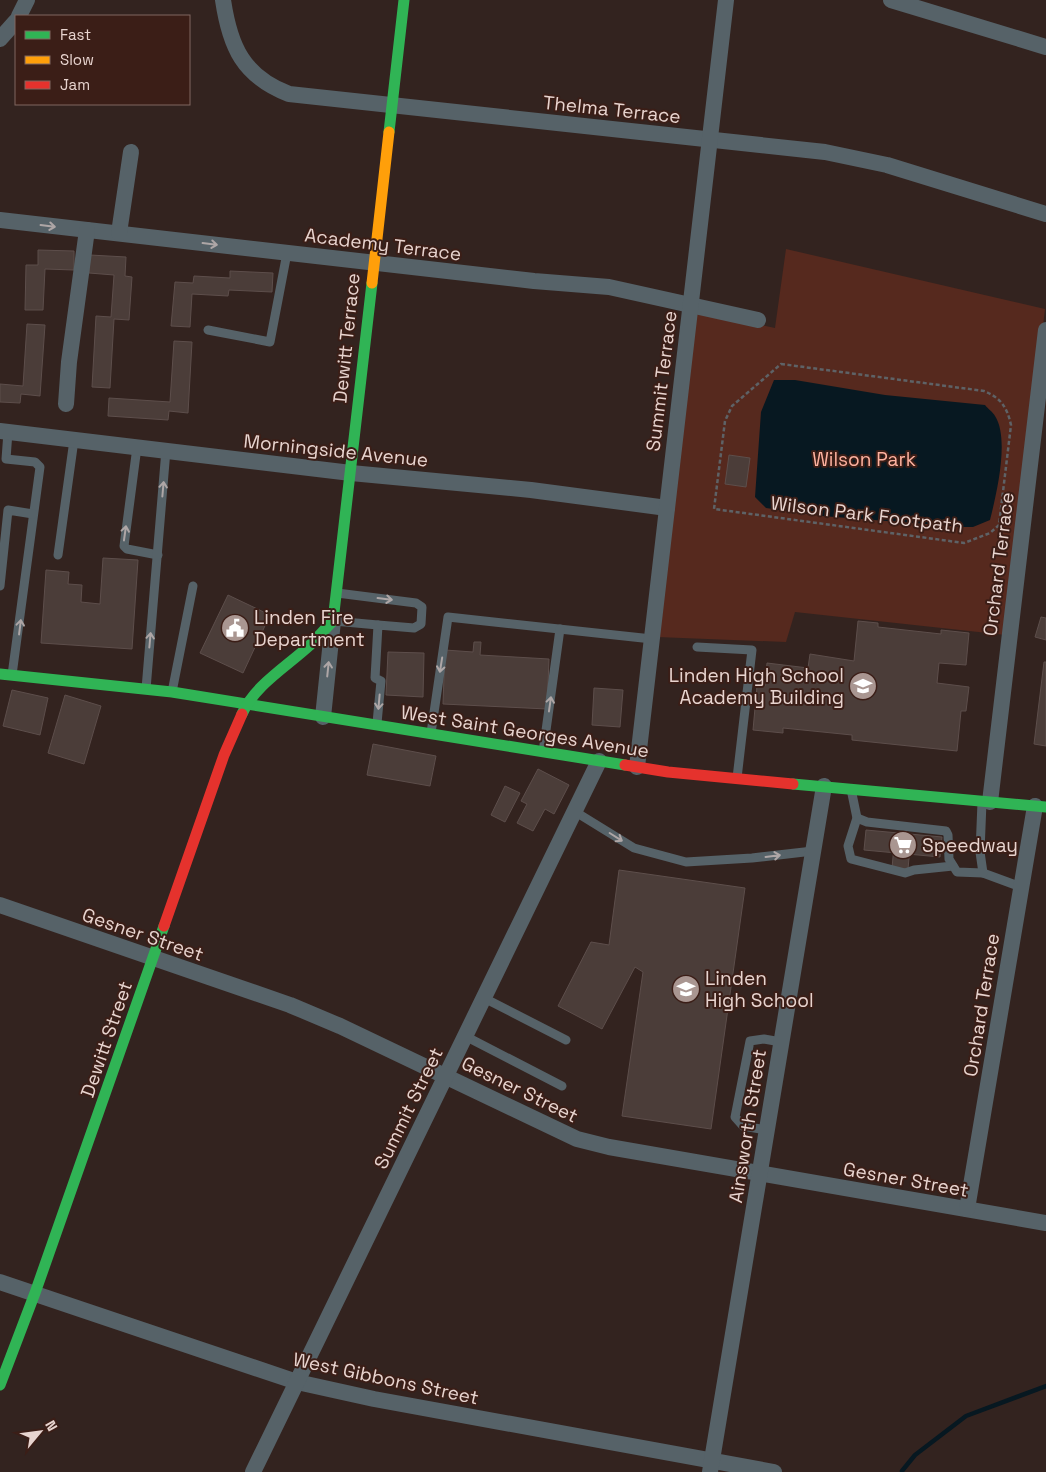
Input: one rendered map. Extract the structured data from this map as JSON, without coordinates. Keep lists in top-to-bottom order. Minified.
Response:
{"streets":{"street":["Thelma Terrace","Academy Terrace","Dewitt Terrace","Summit Terrace","Morningside Avenue","Orchard Terrace","West Saint Georges Avenue","Gesner Street","Dewitt Street","Summit Street","Ainsworth Street","West Gibbons Street"],"path":["Wilson Park Footpath"]},"crossings":[["Thelma Terrace","Dewitt Terrace"],["Thelma Terrace","Summit Terrace"],["Academy Terrace","Dewitt Terrace"],["Academy Terrace","Summit Terrace"],["Dewitt Terrace","Morningside Avenue"],["Dewitt Terrace","West Saint Georges Avenue"],["Summit Terrace","Morningside Avenue"],["Summit Terrace","West Saint Georges Avenue"],["Orchard Terrace","West Saint Georges Avenue"],["Orchard Terrace","Gesner Street"],["West Saint Georges Avenue","Dewitt Street"],["West Saint Georges Avenue","Summit Street"],["West Saint Georges Avenue","Ainsworth Street"],["Gesner Street","Dewitt Street"],["Gesner Street","Summit Street"],["Gesner Street","Ainsworth Street"],["Dewitt Street","West Gibbons Street"],["Summit Street","West Gibbons Street"],["Ainsworth Street","West Gibbons Street"]],"parks":["Wilson Park"],"places":{"public building":["Linden Fire Department"],"school or university":["Linden High School Academy Building","Linden High School"],"supermarket":["Speedway"]},"legend":["Fast","Slow","Jam"],"north":"top right"}
